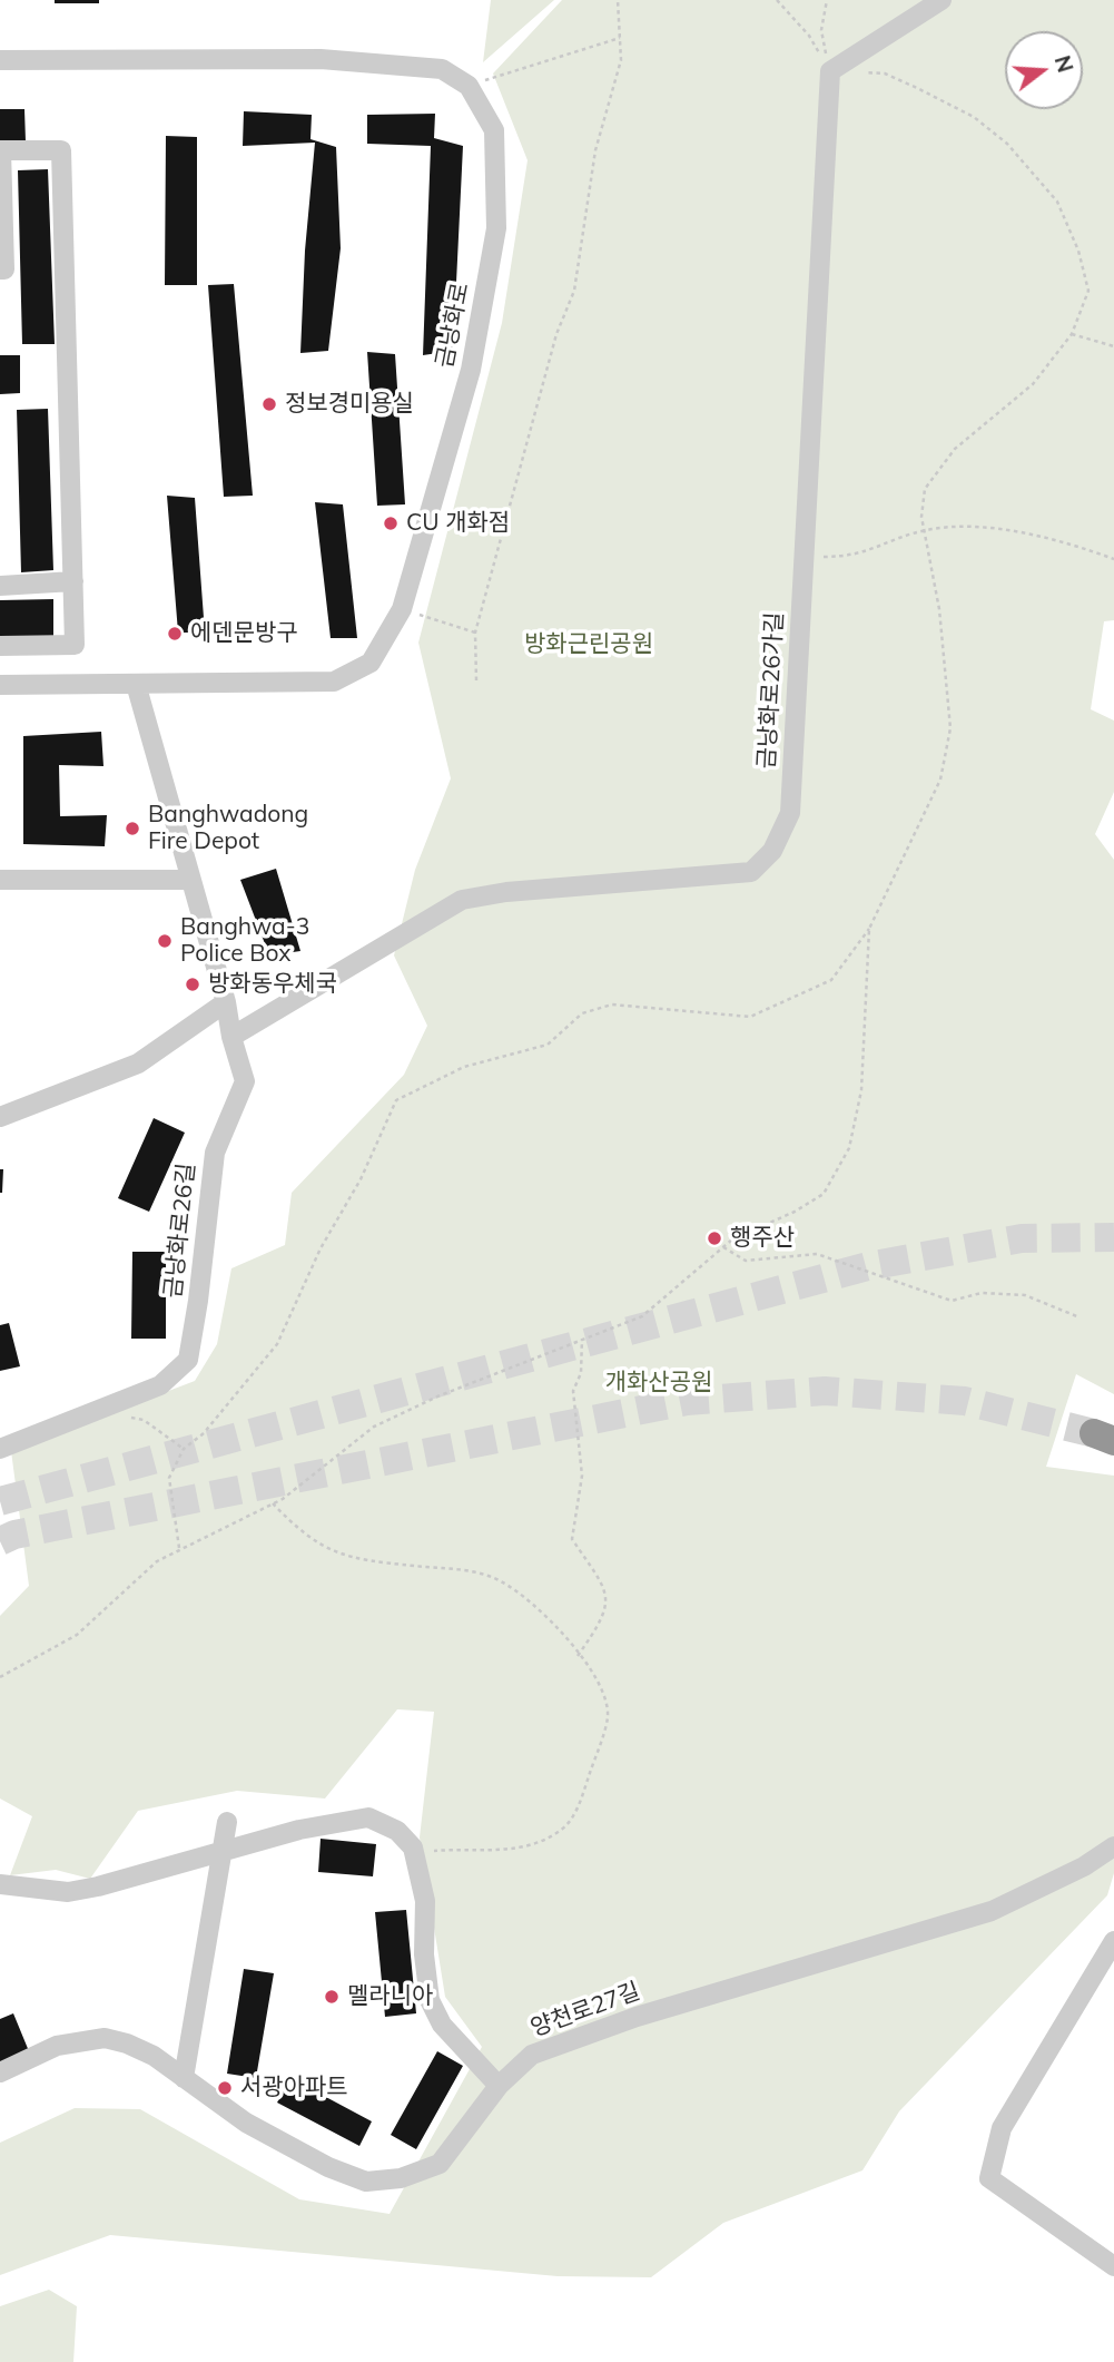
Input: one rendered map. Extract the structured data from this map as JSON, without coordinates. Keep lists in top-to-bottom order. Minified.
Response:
{"streets":{"street":["금낭화로","금낭화로26가길","금낭화로26길","양천로27길"]},"crossings":[["금낭화로","금낭화로26길"],["금낭화로26가길","금낭화로26길"]],"parks":["방화근린공원","개화산공원"],"places":["정보경미용실","CU 개화점","에덴문방구","Banghwadong Fire Depot","Banghwa-3 Police Box","방화동우체국","행주산","멜라니아","서광아파트"],"north":"right"}
